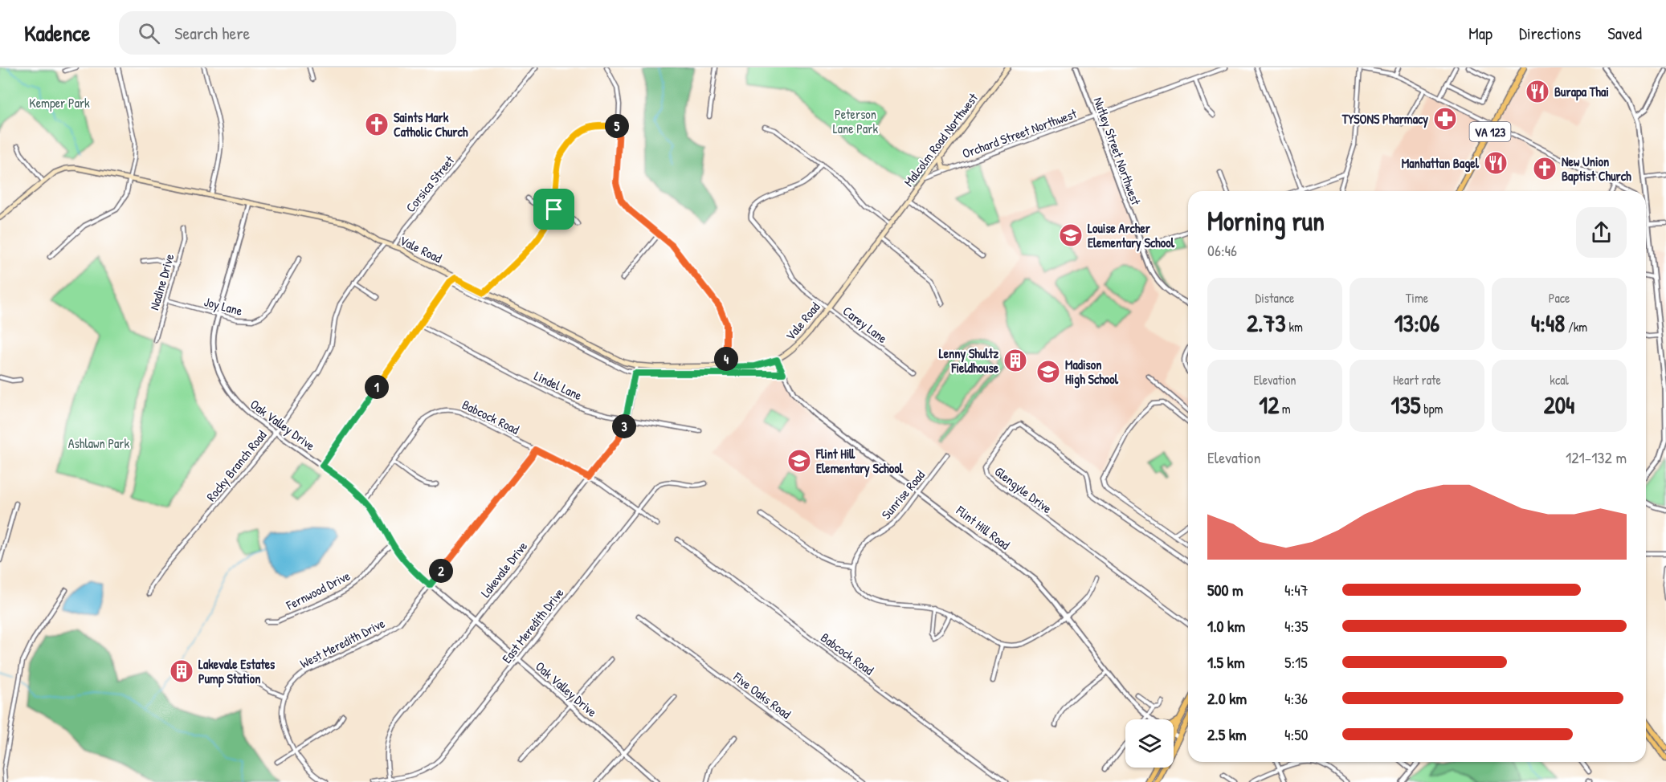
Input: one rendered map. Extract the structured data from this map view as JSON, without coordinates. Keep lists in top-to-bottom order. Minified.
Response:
{"streets":{"main road":["VA 123","Malcolm Road Northwest","Vale Road"],"street":["Orchard Street Northwest","Nutley Street Northwest","Corsica Street","Nadine Drive","Joy Lane","Carey Lane","Lindel Lane","Babcock Road","Oak Valley Drive","Rocky Branch Road","Glengyle Drive","Sunrise Road","Flint Hill Road","Lakevale Drive","Fernwood Drive","East Meredith Drive","West Meredith Drive","Five Oaks Road"]},"crossings":[["Orchard Street Northwest","Malcolm Road Northwest"],["Orchard Street Northwest","Nutley Street Northwest"],["Malcolm Road Northwest","Vale Road"],["Corsica Street","Vale Road"],["Vale Road","Carey Lane"],["Vale Road","Oak Valley Drive"],["Vale Road","Rocky Branch Road"],["Vale Road","Flint Hill Road"],["Vale Road","Lakevale Drive"],["Nadine Drive","Joy Lane"],["Joy Lane","Oak Valley Drive"],["Lindel Lane","Lakevale Drive"],["Babcock Road","Oak Valley Drive"],["Babcock Road","Lakevale Drive"],["Babcock Road","East Meredith Drive"],["Babcock Road","West Meredith Drive"],["Oak Valley Drive","Rocky Branch Road"],["Oak Valley Drive","Lakevale Drive"],["Oak Valley Drive","Fernwood Drive"],["Oak Valley Drive","East Meredith Drive"],["Oak Valley Drive","West Meredith Drive"],["Sunrise Road","Flint Hill Road"],["Lakevale Drive","East Meredith Drive"]],"parks":["Kemper Park","Peterson Lane Park","Ashlawn Park"],"places":{"restaurant":["Burapa Thai","Manhattan Bagel"],"pharmacy":["TYSONS Pharmacy"],"church":["Saints Mark Catholic Church","New Union Baptist Church"],"school or university":["Louise Archer Elementary School","Madison High School","Flint Hill Elementary School"],"building":["Lenny Shultz Fieldhouse","Lakevale Estates Pump Station"]},"page":{"header":"Kadence","search":"Search here","nav":["Map","Directions","Saved"],"pins":["5","4","1","3","2"],"heading":["Morning run","06:46"],"stats":[["Distance","2.73 km"],["Time","13:06"],["Pace","4:48 /km"],["Elevation","12 m"],["Heart rate","135 bpm"],["kcal","204"]],"chart":["Elevation","121–132 m"],"list":[{"name":"500 m","note":"4:47"},{"name":"1.0 km","note":"4:35"},{"name":"1.5 km","note":"5:15"},{"name":"2.0 km","note":"4:36"},{"name":"2.5 km","note":"4:50"}]}}
